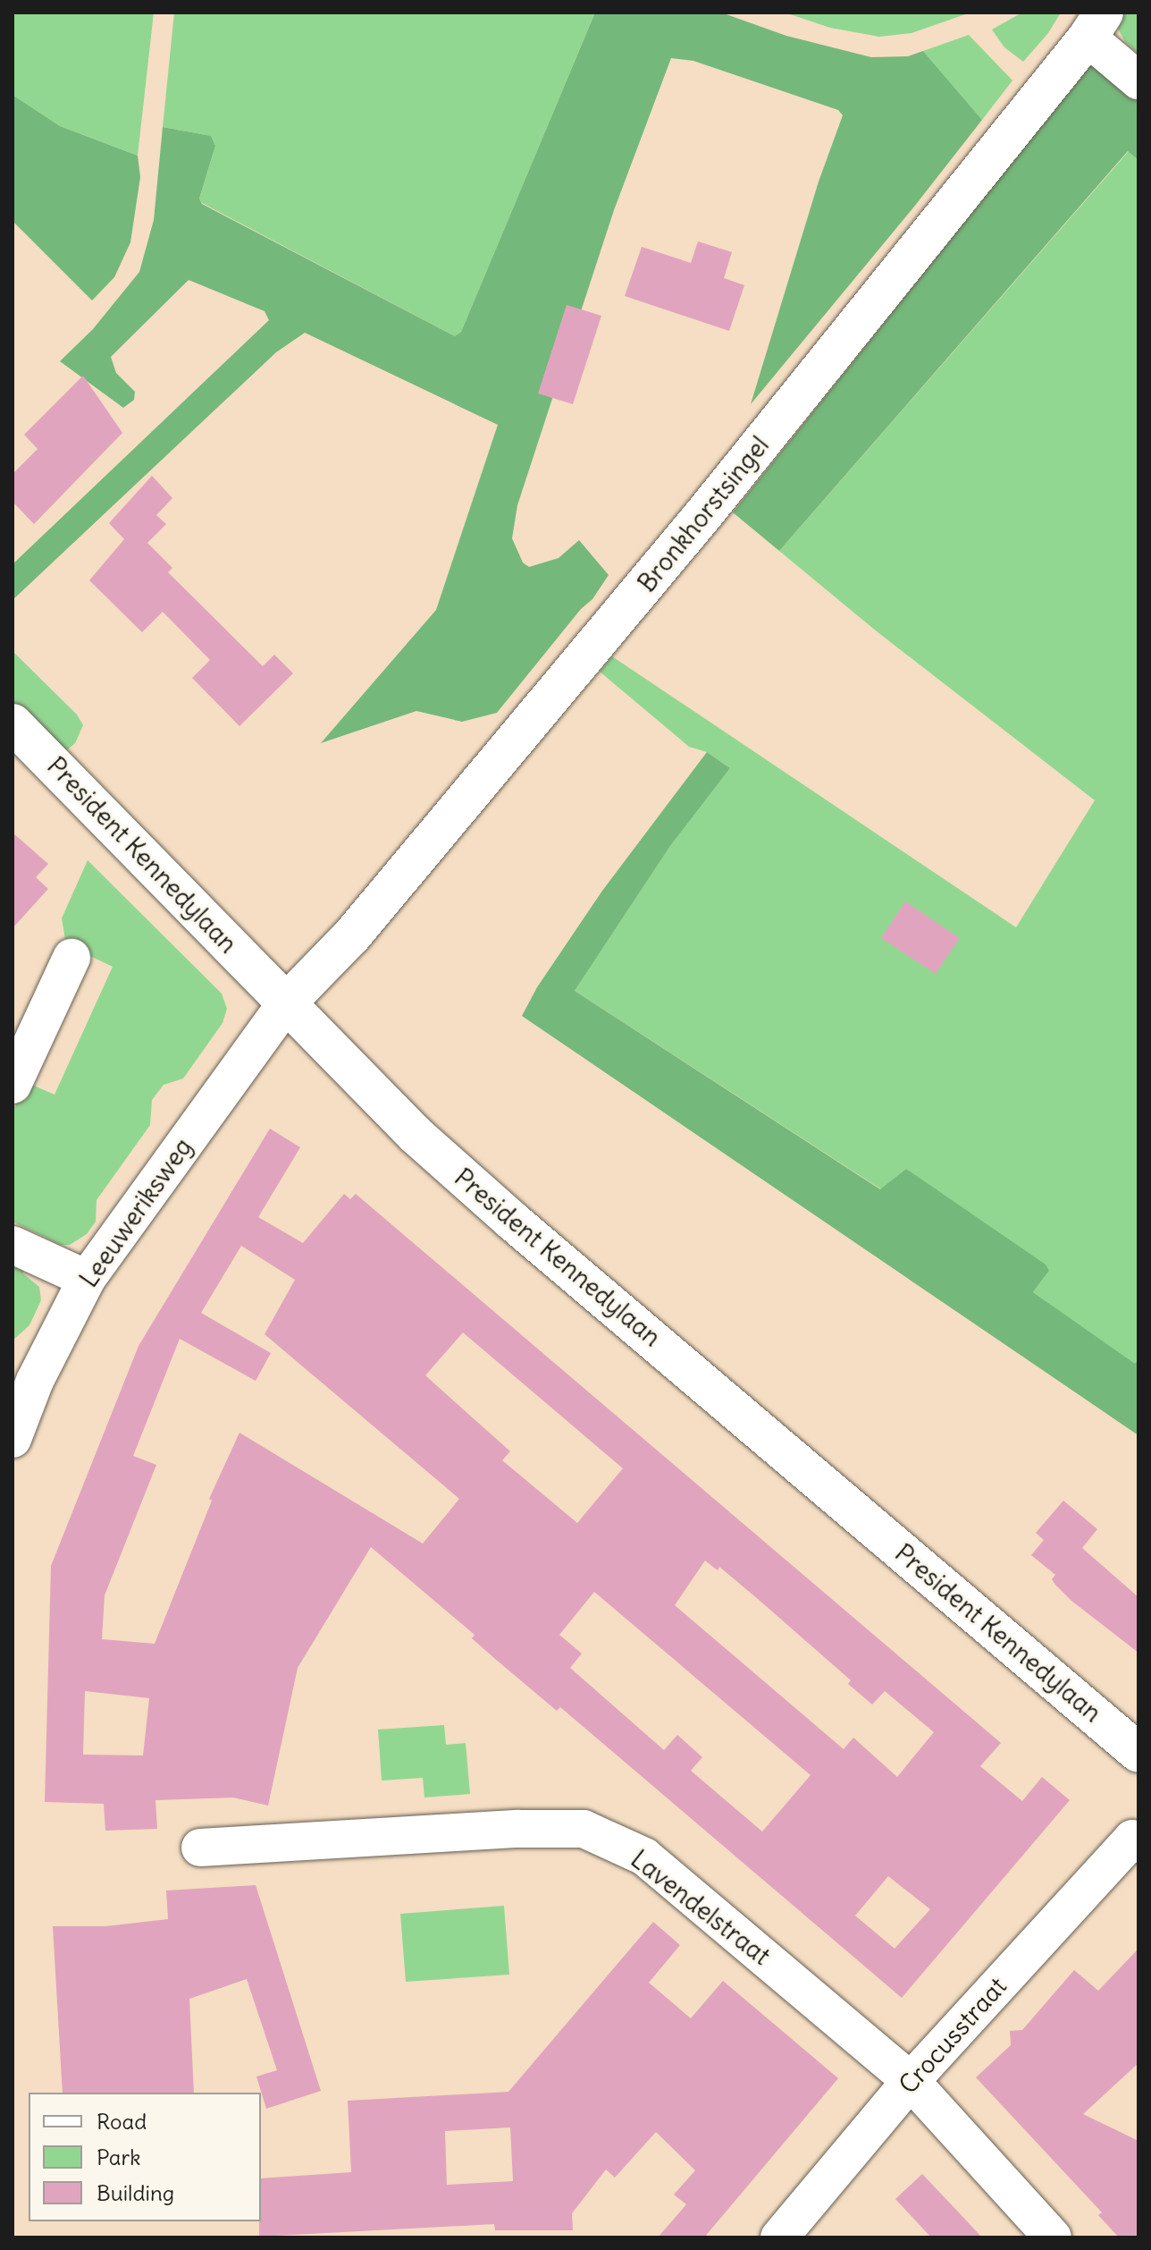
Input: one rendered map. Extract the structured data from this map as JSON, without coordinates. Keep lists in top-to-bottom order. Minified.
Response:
{"streets":{"street":["Bronkhorstsingel","President Kennedylaan","Leeuweriksweg","Lavendelstraat","Crocusstraat"]},"crossings":[["Bronkhorstsingel","President Kennedylaan"],["Bronkhorstsingel","Leeuweriksweg"],["President Kennedylaan","Leeuweriksweg"],["Lavendelstraat","Crocusstraat"]],"legend":["Road","Park","Building"]}
